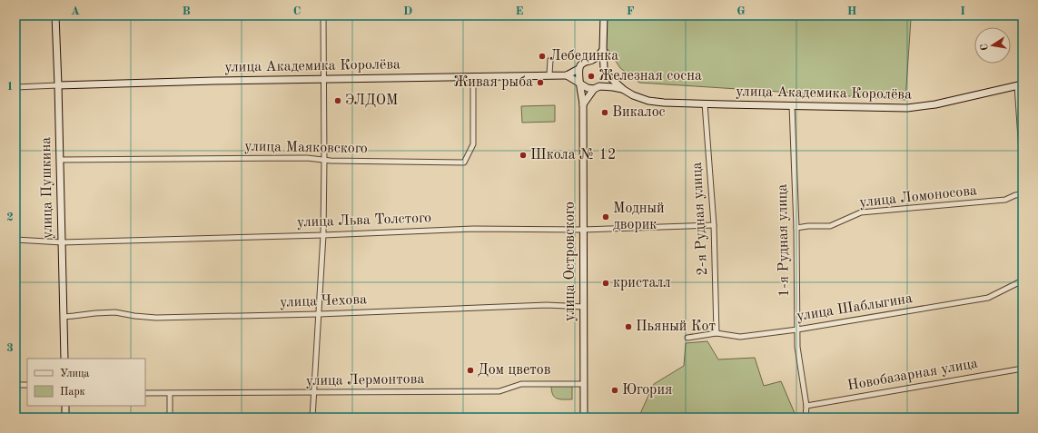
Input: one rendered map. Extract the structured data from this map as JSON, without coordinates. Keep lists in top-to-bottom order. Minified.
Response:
{"streets":{"street":["улица Академика Королёва","улица Маяковского","улица Пушкина","улица Ломоносова","2-я Рудная улица","улица Льва Толстого","1-я Рудная улица","улица Островского","улица Чехова","улица Шаблыгина","Новобазарная улица","улица Лермонтова"]},"crossings":[["улица Академика Королёва","улица Маяковского"],["улица Академика Королёва","улица Пушкина"],["улица Академика Королёва","2-я Рудная улица"],["улица Академика Королёва","1-я Рудная улица"],["улица Маяковского","улица Пушкина"],["улица Пушкина","улица Льва Толстого"],["улица Пушкина","улица Чехова"],["улица Ломоносова","1-я Рудная улица"],["2-я Рудная улица","улица Льва Толстого"],["2-я Рудная улица","улица Шаблыгина"],["улица Льва Толстого","улица Островского"],["1-я Рудная улица","улица Шаблыгина"],["1-я Рудная улица","Новобазарная улица"],["улица Островского","улица Чехова"],["улица Островского","улица Лермонтова"]],"places":["Лебединка","Железная сосна","Живая рыба","ЭЛДОМ","Викалос","Школа № 12","Модный дворик","кристалл","Пьяный Кот","Дом цветов","Югория"],"legend":["Улица","Парк"],"north":"left","grid":{"columns":["A","B","C","D","E","F","G","H","I"],"rows":["1","2","3"]}}
